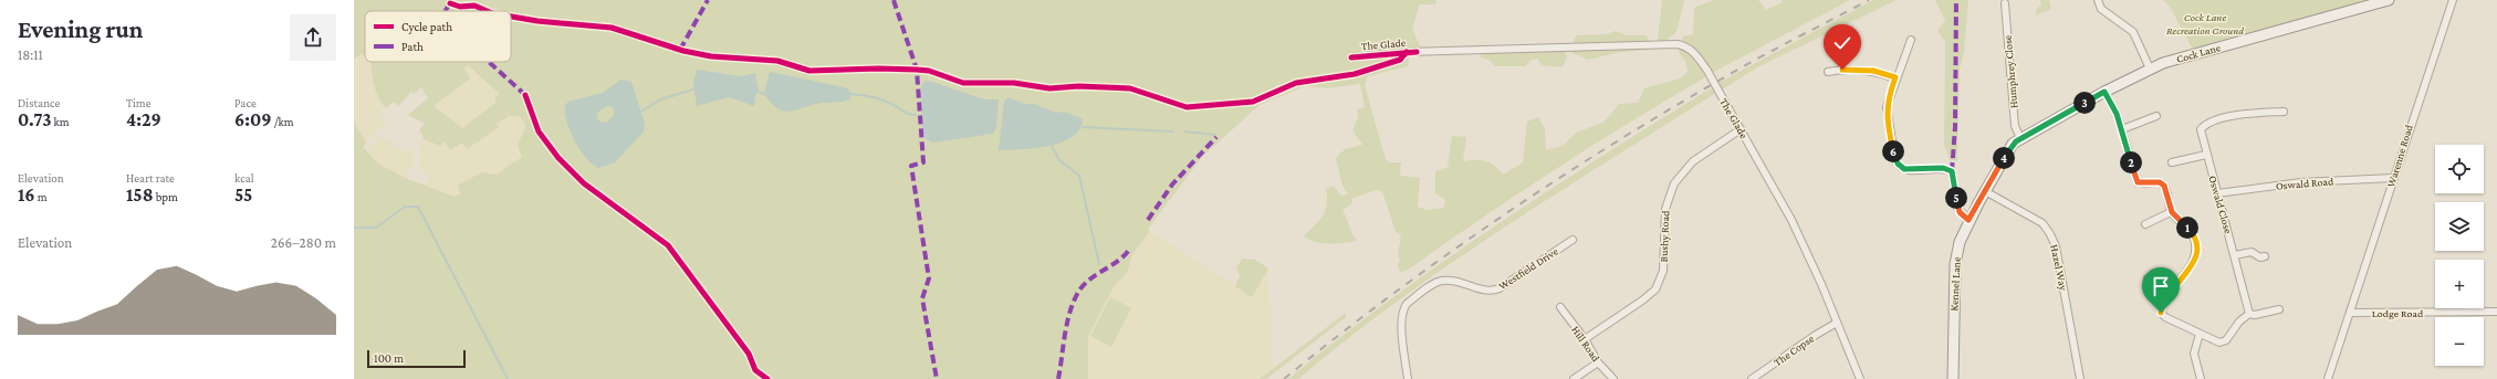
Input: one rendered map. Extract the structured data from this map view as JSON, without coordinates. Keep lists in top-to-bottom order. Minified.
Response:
{"streets":{"street":["The Glade","Cock Lane","Humphrey Close","Warenne Road","Oswald Road","Oswald Close","Bushy Road","Hazel Way","Westfield Drive","Kennel Lane","Lodge Road","Hill Road","The Copse"]},"crossings":[["The Glade","Bushy Road"],["The Glade","The Copse"],["Cock Lane","Humphrey Close"],["Cock Lane","Kennel Lane"],["Humphrey Close","Kennel Lane"],["Warenne Road","Oswald Road"],["Warenne Road","Lodge Road"],["Oswald Road","Oswald Close"],["Bushy Road","Hill Road"],["Hazel Way","Kennel Lane"]],"parks":["Cock Lane Recreation Ground"],"legend":["Cycle path","Path"],"scale_bar":"100 m","page":{"heading":["Evening run","18:11"],"stats":[["Distance","0.73 km"],["Time","4:29"],["Pace","6:09 /km"],["Elevation","16 m"],["Heart rate","158 bpm"],["kcal","55"]],"pins":["3","6","4","2","5","1"],"map_buttons":["+","−"],"chart":["Elevation","266–280 m"],"scale":"100 m"}}
